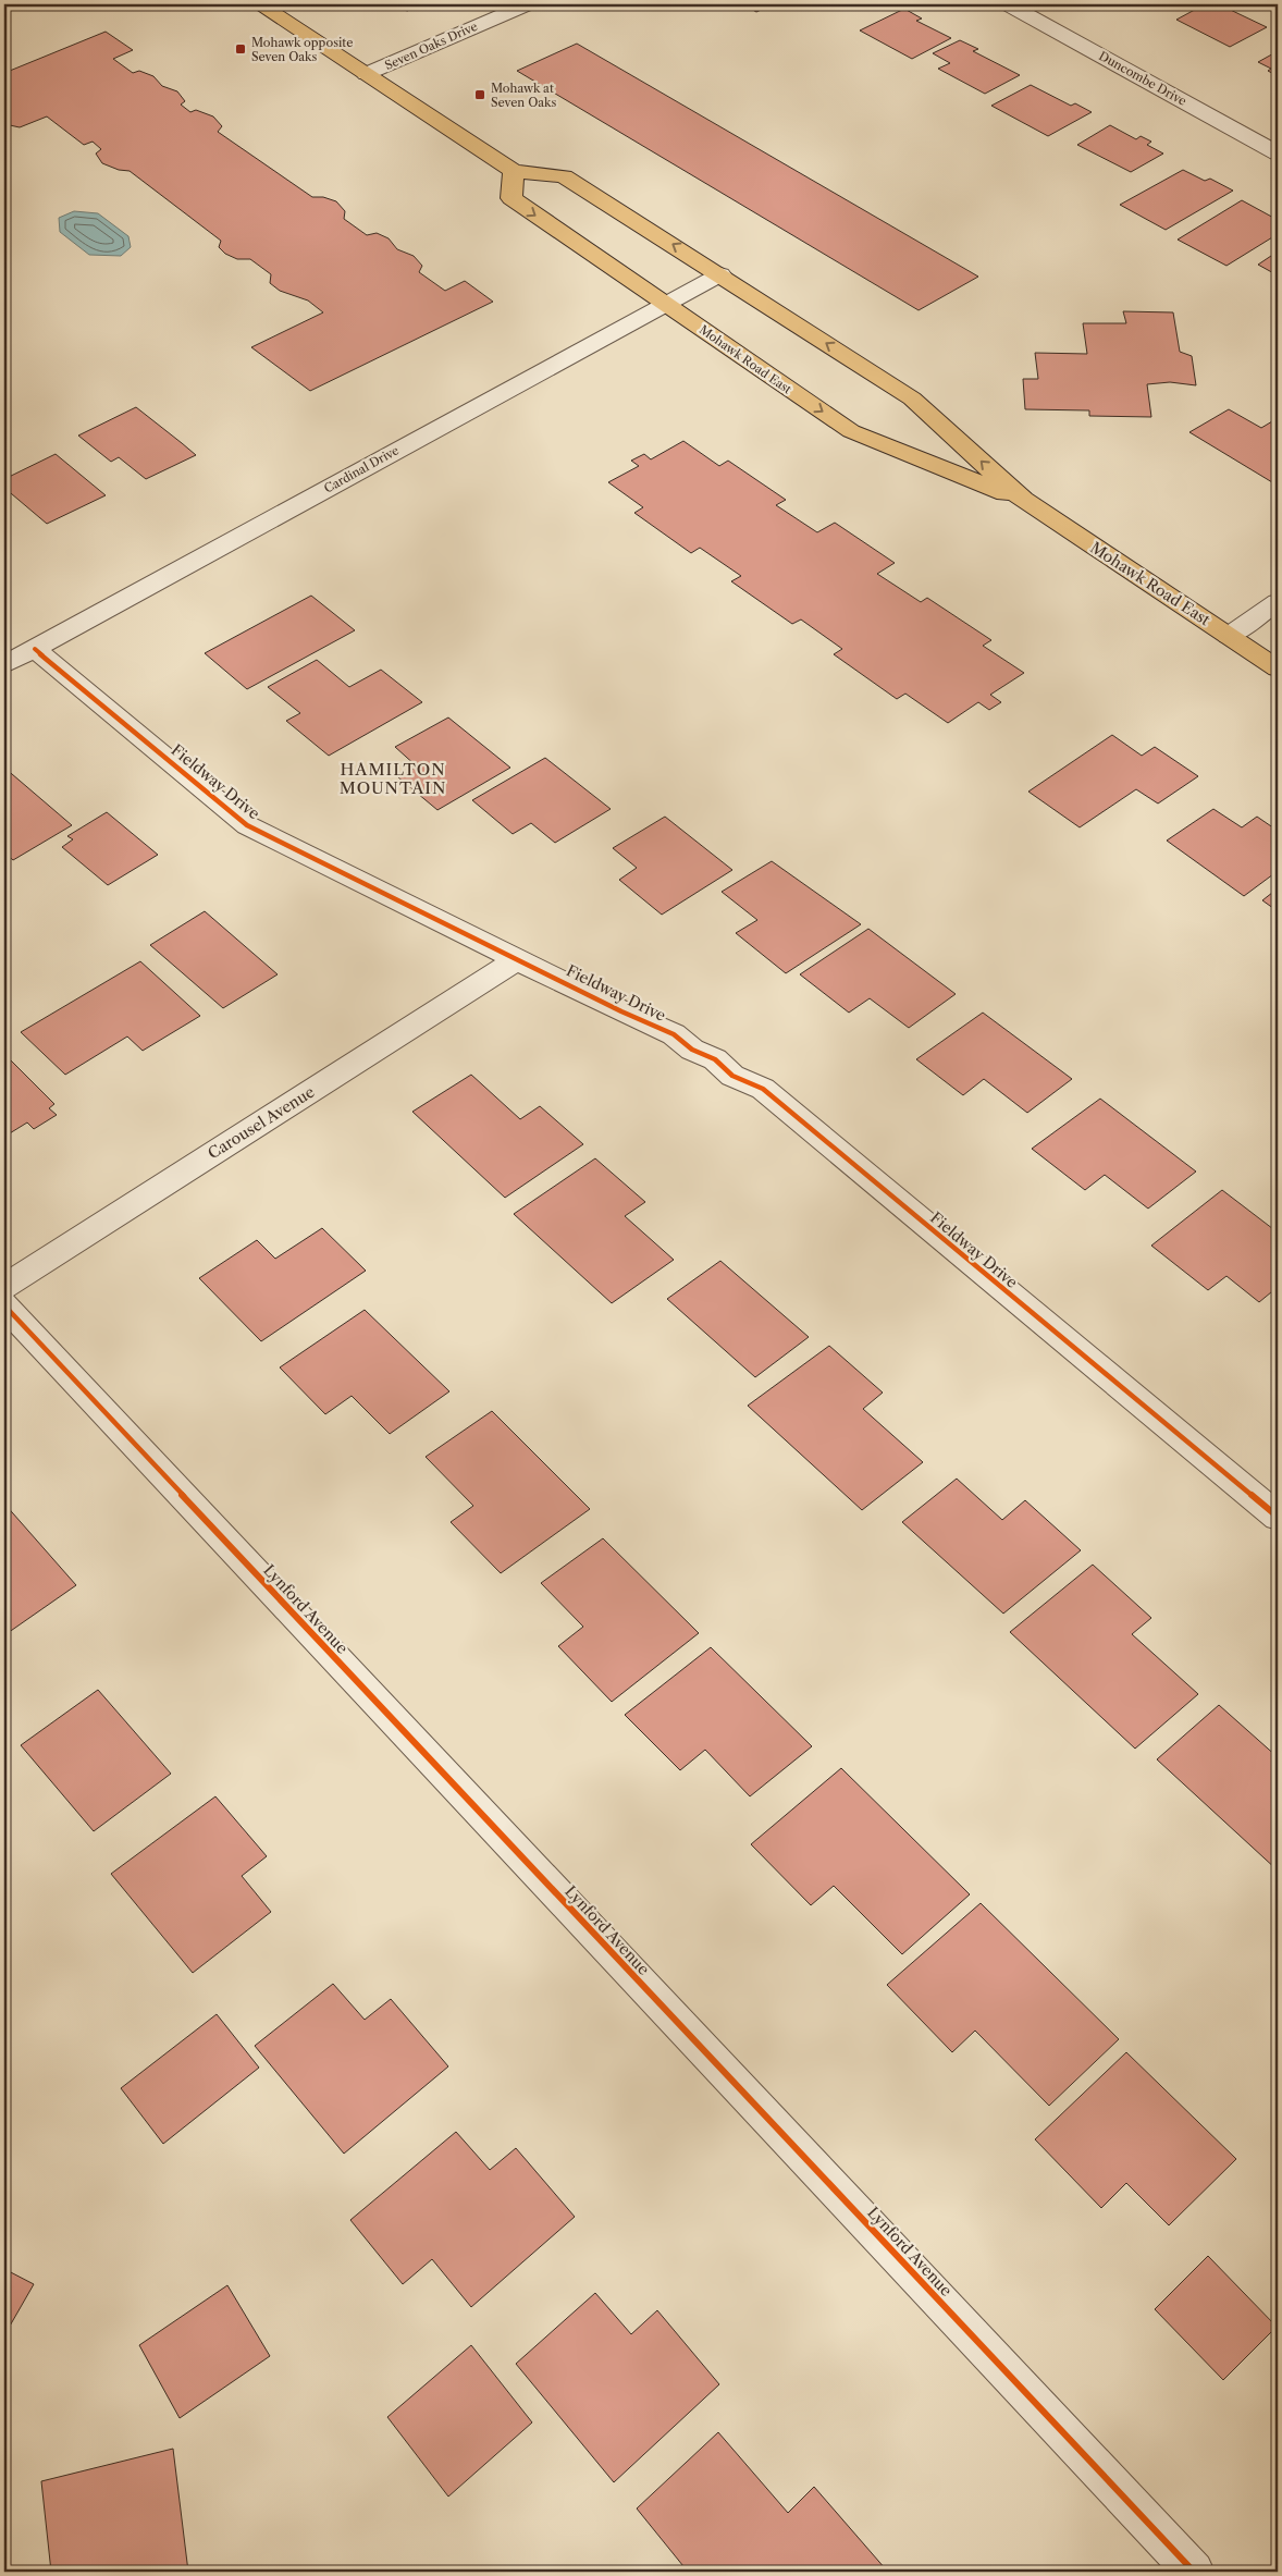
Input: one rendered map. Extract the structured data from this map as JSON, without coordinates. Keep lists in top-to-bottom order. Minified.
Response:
{"streets":{"main road":["Mohawk Road East"],"street":["Seven Oaks Drive","Duncombe Drive","Cardinal Drive","Fieldway Drive","Carousel Avenue","Lynford Avenue"]},"crossings":[["Seven Oaks Drive","Mohawk Road East"],["Mohawk Road East","Cardinal Drive"],["Cardinal Drive","Fieldway Drive"],["Fieldway Drive","Carousel Avenue"]],"districts":["HAMILTON MOUNTAIN"],"places":{"transit":["Mohawk opposite Seven Oaks","Mohawk at Seven Oaks"]}}
